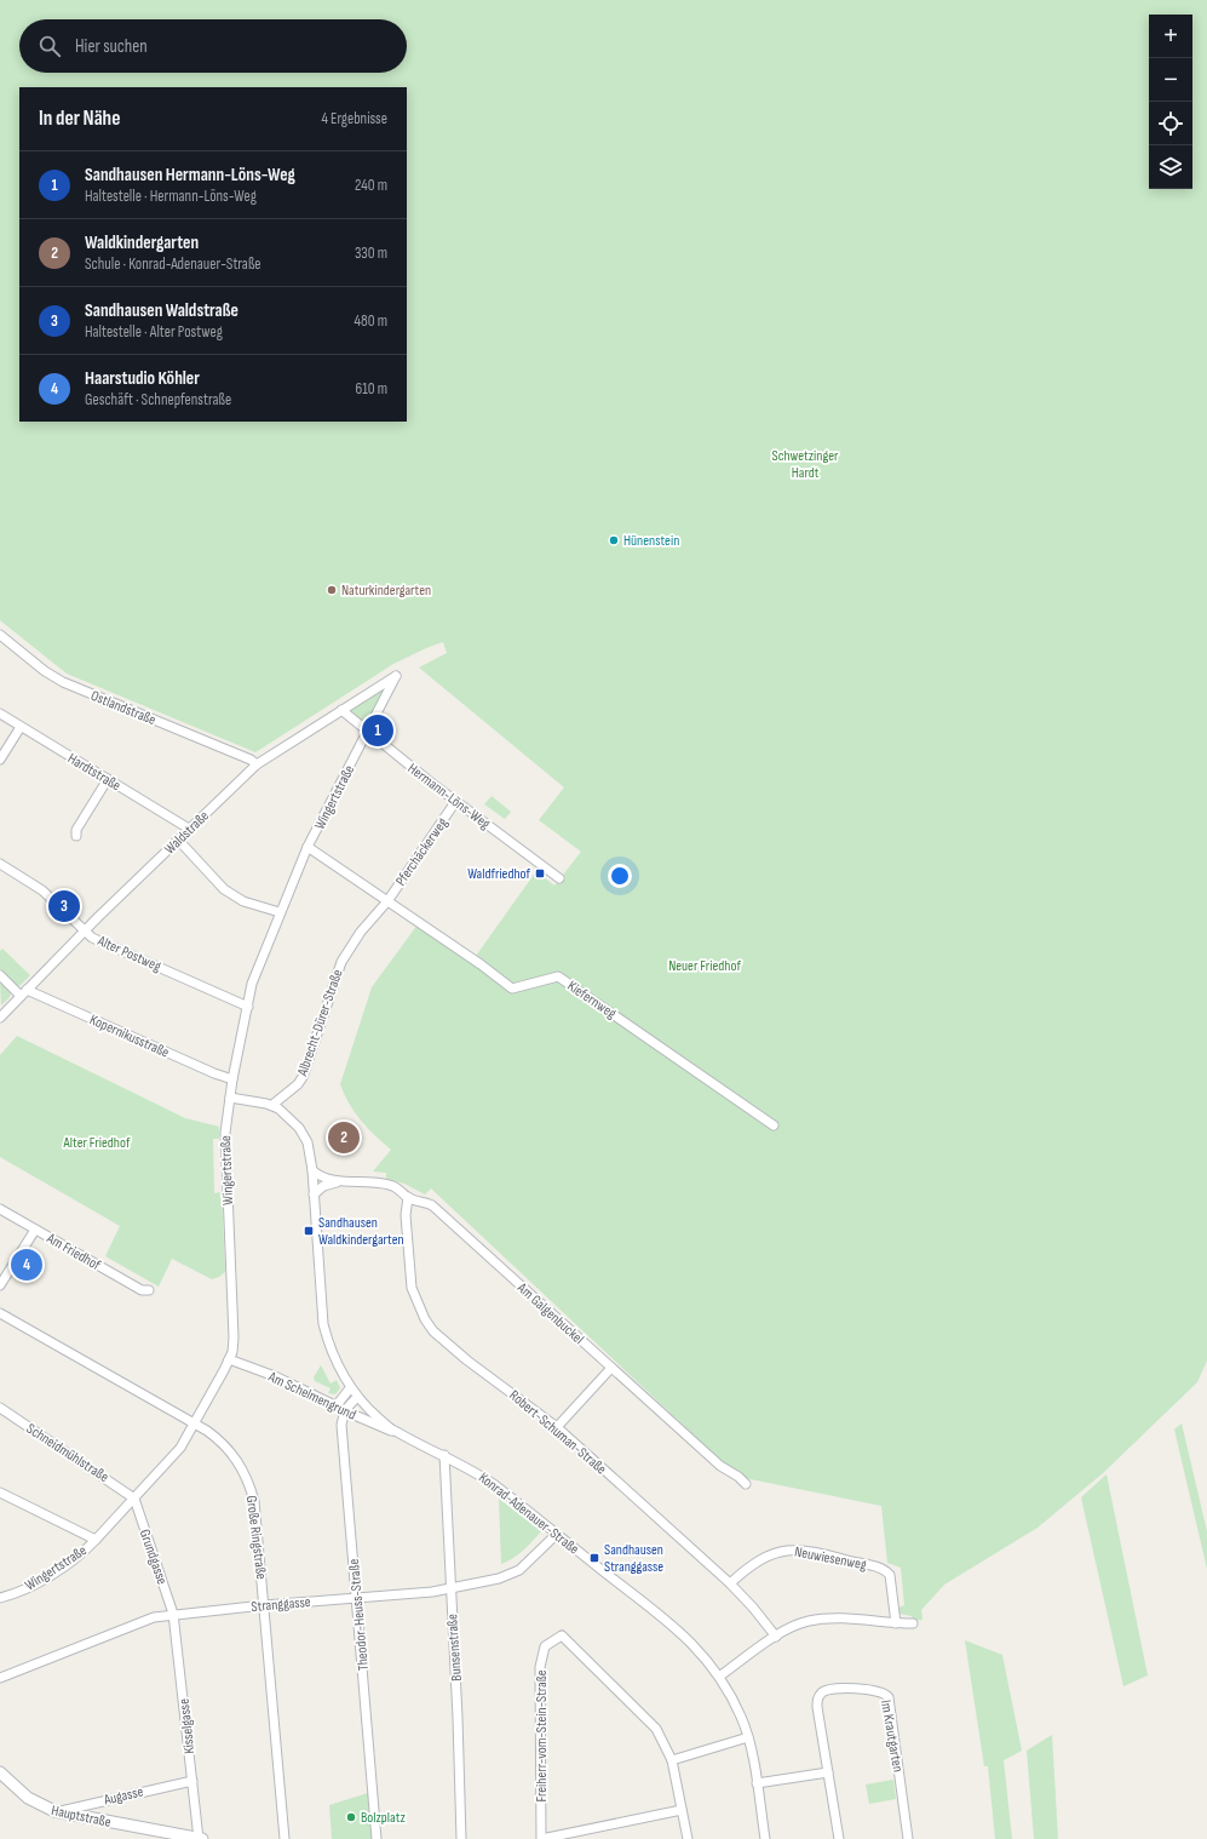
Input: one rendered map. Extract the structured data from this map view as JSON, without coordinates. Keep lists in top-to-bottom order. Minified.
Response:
{"streets":{"street":["Ostlandstraße","Hardtstraße","Hermann-Löns-Weg","Wingertstraße","Waldstraße","Pferchäckerweg","Alter Postweg","Kiefernweg","Albrecht-Dürer-Straße","Kopernikusstraße","Am Friedhof","Am Galgenbuckel","Am Schelmengrund","Robert-Schuman-Straße","Schneidmühlstraße","Konrad-Adenauer-Straße","Große Ringstraße","Grundgasse","Neuwiesenweg","Stranggasse","Theodor-Heuss-Straße","Bunsenstraße","Kisselgasse","Freiherr-vom-Stein-Straße","Im Krautgarten","Augasse","Hauptstraße"]},"crossings":[["Ostlandstraße","Waldstraße"],["Hardtstraße","Waldstraße"],["Hermann-Löns-Weg","Wingertstraße"],["Hermann-Löns-Weg","Waldstraße"],["Hermann-Löns-Weg","Pferchäckerweg"],["Wingertstraße","Waldstraße"],["Wingertstraße","Alter Postweg"],["Wingertstraße","Kiefernweg"],["Wingertstraße","Kopernikusstraße"],["Wingertstraße","Am Schelmengrund"],["Wingertstraße","Schneidmühlstraße"],["Wingertstraße","Große Ringstraße"],["Wingertstraße","Grundgasse"],["Waldstraße","Alter Postweg"],["Waldstraße","Kopernikusstraße"],["Pferchäckerweg","Kiefernweg"],["Pferchäckerweg","Albrecht-Dürer-Straße"],["Kiefernweg","Albrecht-Dürer-Straße"],["Albrecht-Dürer-Straße","Konrad-Adenauer-Straße"],["Am Galgenbuckel","Robert-Schuman-Straße"],["Am Galgenbuckel","Konrad-Adenauer-Straße"],["Am Schelmengrund","Konrad-Adenauer-Straße"],["Am Schelmengrund","Theodor-Heuss-Straße"],["Robert-Schuman-Straße","Neuwiesenweg"],["Schneidmühlstraße","Grundgasse"],["Konrad-Adenauer-Straße","Stranggasse"],["Konrad-Adenauer-Straße","Bunsenstraße"],["Große Ringstraße","Stranggasse"],["Grundgasse","Stranggasse"],["Grundgasse","Kisselgasse"],["Stranggasse","Theodor-Heuss-Straße"],["Stranggasse","Bunsenstraße"],["Stranggasse","Kisselgasse"],["Kisselgasse","Augasse"],["Kisselgasse","Hauptstraße"],["Augasse","Hauptstraße"]],"parks":["Schwetzinger Hardt","Neuer Friedhof","Alter Friedhof"],"places":{"other":["Hünenstein","Naturkindergarten","Bolzplatz"],"transit":["Waldfriedhof","Sandhausen Waldkindergarten","Sandhausen Stranggasse"]},"page":{"map_buttons":["+","−"],"search":"Hier suchen","heading":["In der Nähe","4 Ergebnisse"],"list":[{"mark":"1","name":"Sandhausen Hermann-Löns-Weg","note":"Haltestelle · Hermann-Löns-Weg","value":"240 m"},{"mark":"2","name":"Waldkindergarten","note":"Schule · Konrad-Adenauer-Straße","value":"330 m"},{"mark":"3","name":"Sandhausen Waldstraße","note":"Haltestelle · Alter Postweg","value":"480 m"},{"mark":"4","name":"Haarstudio Köhler","note":"Geschäft · Schnepfenstraße","value":"610 m"}],"pins":["1","3","2","4"]}}
